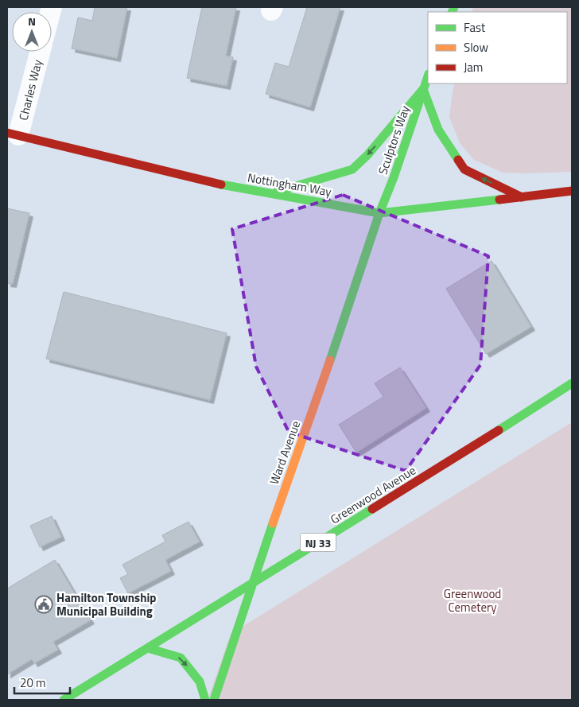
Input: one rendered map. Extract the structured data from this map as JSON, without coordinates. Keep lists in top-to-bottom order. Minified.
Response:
{"streets":{"street":["Charles Way","Sculptors Way","Nottingham Way","Ward Avenue","Greenwood Avenue","NJ 33"]},"crossings":[["Charles Way","Nottingham Way"],["Sculptors Way","Nottingham Way"],["Sculptors Way","Ward Avenue"],["Nottingham Way","Ward Avenue"],["Ward Avenue","Greenwood Avenue"]],"parks":["Greenwood Cemetery"],"places":{"public building":["Hamilton Township Municipal Building"]},"legend":["Fast","Slow","Jam"],"scale_bar":"20 m","north":"top"}
